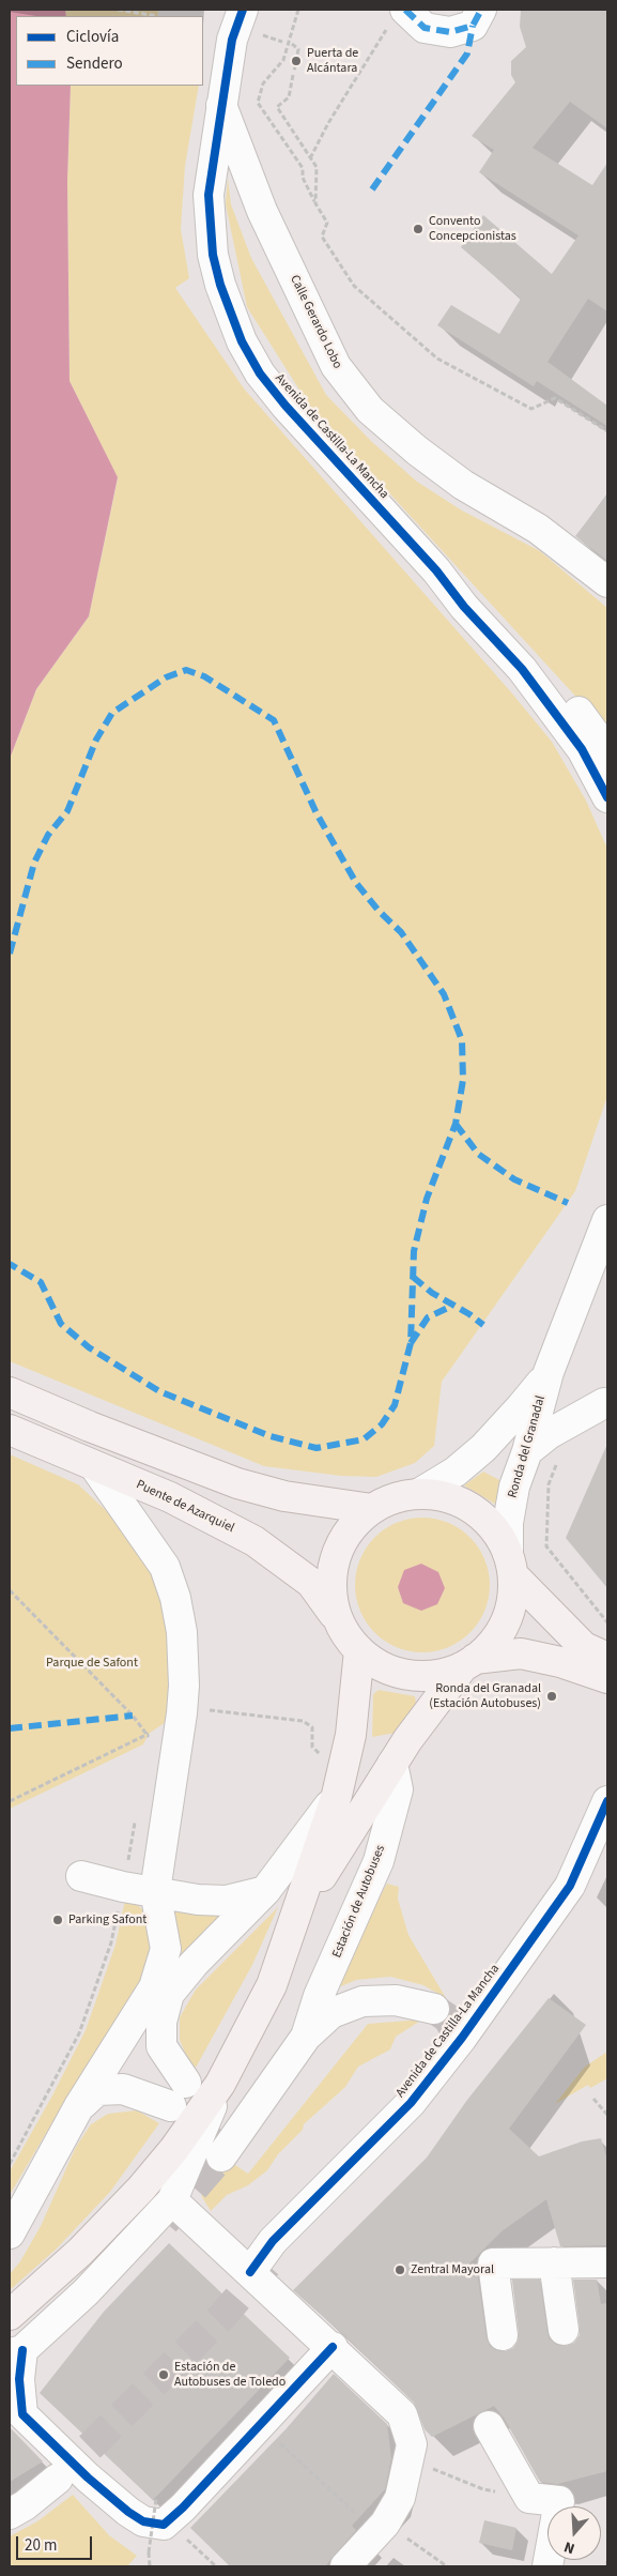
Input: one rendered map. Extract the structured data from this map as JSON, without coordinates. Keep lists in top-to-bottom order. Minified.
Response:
{"streets":{"main road":["Ronda del Granadal","Puente de Azarquiel"],"street":["Calle Gerardo Lobo","Avenida de Castilla-La Mancha","Estación de Autobuses"]},"crossings":[["Calle Gerardo Lobo","Avenida de Castilla-La Mancha"],["Ronda del Granadal","Puente de Azarquiel"]],"parks":["Parque de Safont"],"places":["Puerta de Alcántara","Convento Concepcionistas","Ronda del Granadal (Estación Autobuses)","Parking Safont","Zentral Mayoral","Estación de Autobuses de Toledo"],"legend":["Ciclovía","Sendero"],"scale_bar":"20 m","north":"bottom"}
